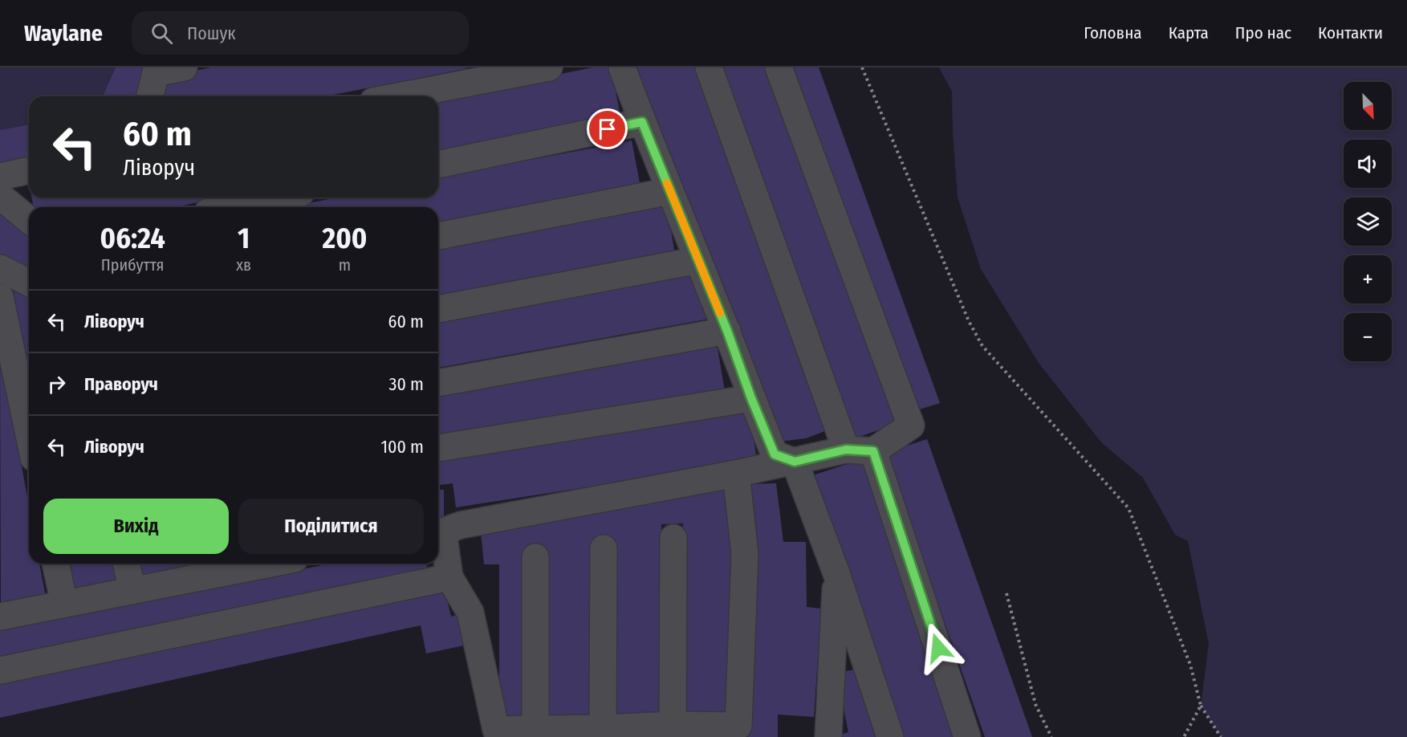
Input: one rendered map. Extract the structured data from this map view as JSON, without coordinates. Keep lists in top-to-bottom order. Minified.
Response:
{"north":"bottom right","page":{"header":"Waylane","search":"Пошук","nav":["Головна","Карта","Про нас","Контакти"],"map_buttons":["+","−"],"turn":["60 m","Ліворуч"],"eta":["06:24","Прибуття","1","хв","200","m"],"list":[{"name":"Ліворуч","value":"60 m"},{"name":"Праворуч","value":"30 m"},{"name":"Ліворуч","value":"100 m"}],"buttons":["Вихід","Поділитися"]}}
